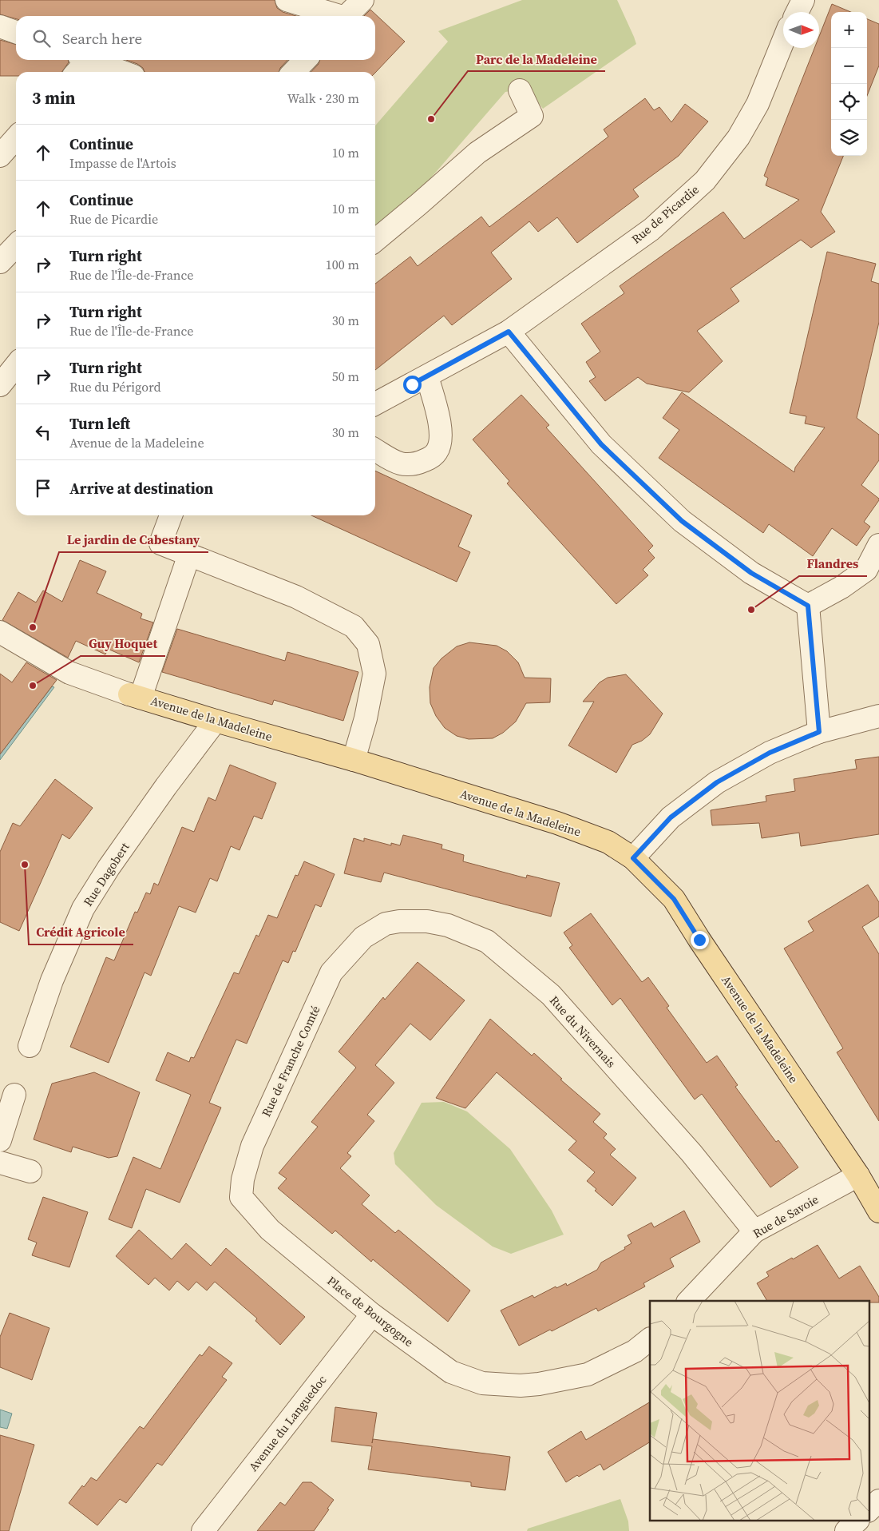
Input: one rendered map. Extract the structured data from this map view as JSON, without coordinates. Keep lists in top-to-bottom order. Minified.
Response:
{"streets":{"main road":["Avenue de la Madeleine"],"street":["Rue de Picardie","Rue Dagobert","Rue du Nivernais","Rue de Franche Comté","Rue de Savoie","Place de Bourgogne","Avenue du Languedoc"]},"crossings":[["Avenue de la Madeleine","Rue Dagobert"],["Avenue de la Madeleine","Rue de Savoie"],["Rue du Nivernais","Rue de Franche Comté"],["Rue du Nivernais","Rue de Savoie"],["Rue de Franche Comté","Place de Bourgogne"],["Place de Bourgogne","Avenue du Languedoc"]],"places":["Parc de la Madeleine","Flandres","Le jardin de Cabestany","Guy Hoquet","Crédit Agricole"],"north":"right","page":{"map_buttons":["+","−"],"search":"Search here","heading":["3 min","Walk · 230 m"],"list":[["Continue","Impasse de l'Artois","10 m"],["Continue","Rue de Picardie","10 m"],["Turn right","Rue de l'Île-de-France","100 m"],["Turn right","Rue de l'Île-de-France","30 m"],["Turn right","Rue du Périgord","50 m"],["Turn left","Avenue de la Madeleine","30 m"],"Arrive at destination"]}}
